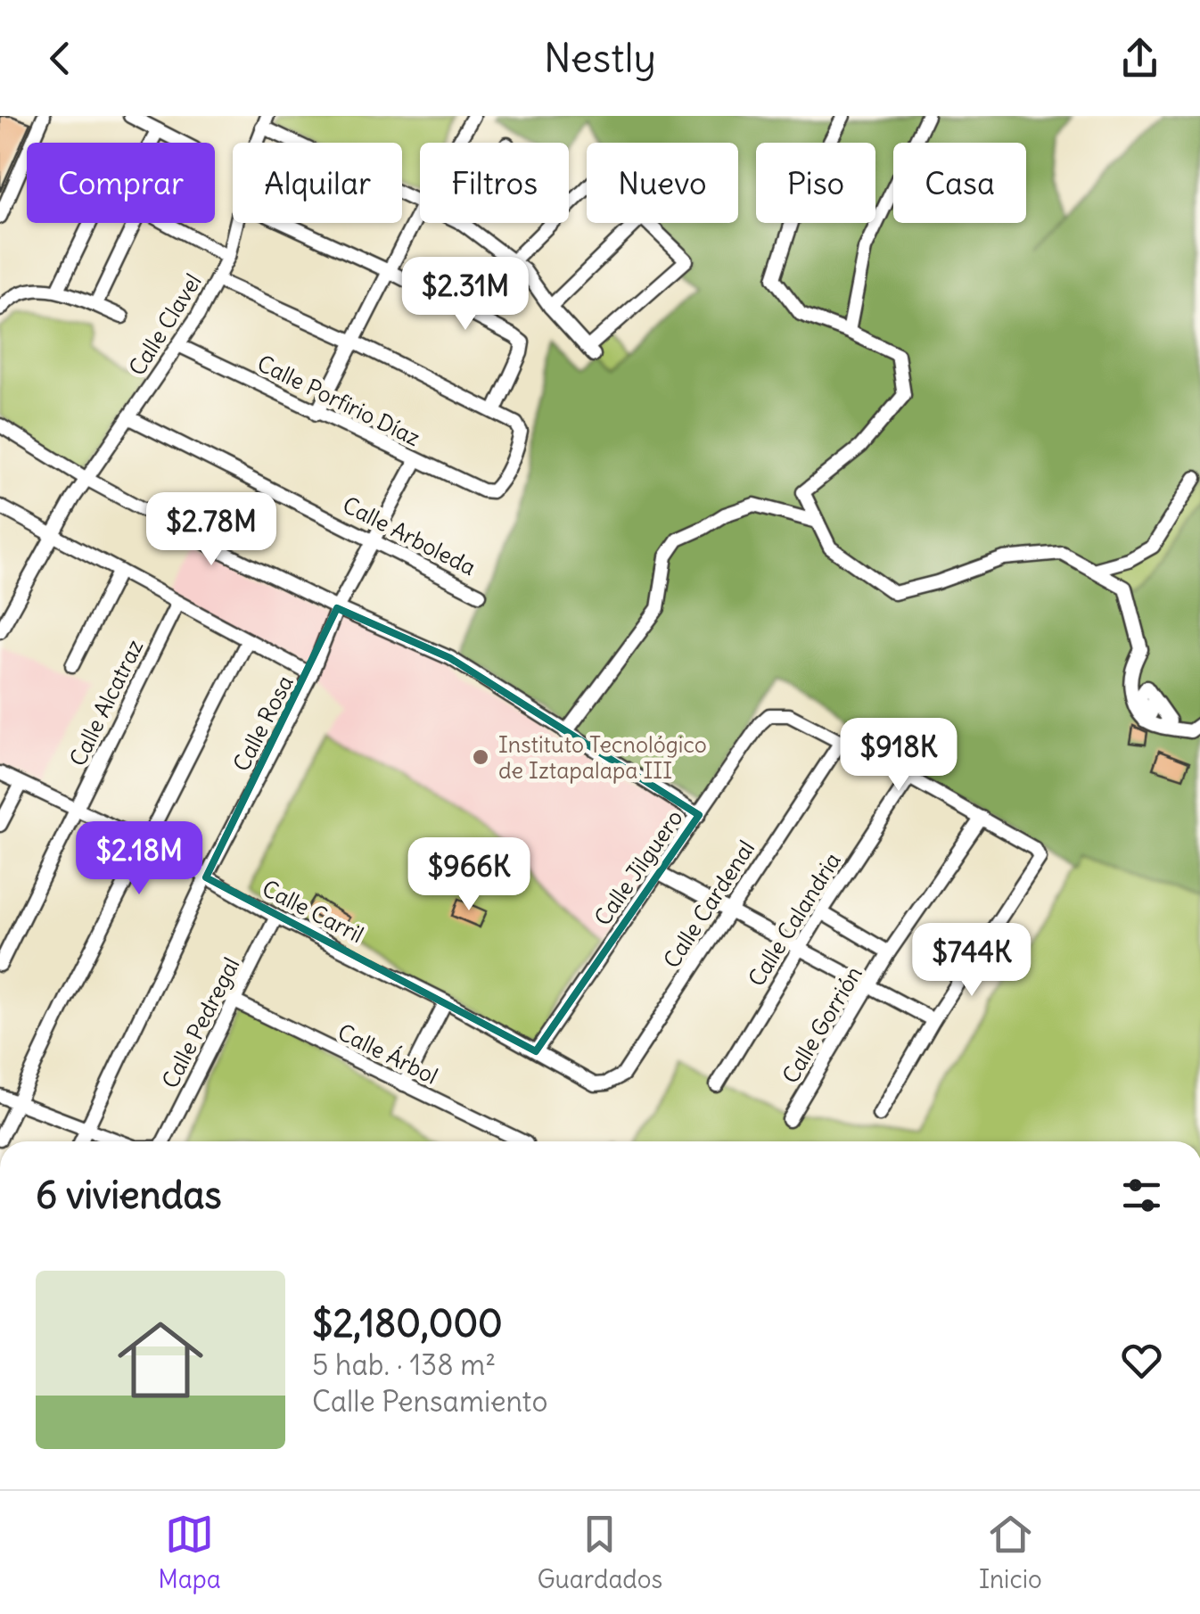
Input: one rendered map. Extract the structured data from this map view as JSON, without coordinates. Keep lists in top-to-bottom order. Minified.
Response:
{"streets":{"street":["Calle Clavel","Calle Porfirio Díaz","Calle Arboleda","Calle Alcatraz","Calle Rosa","Calle Jilguero","Calle Cardenal","Calle Carril","Calle Calandria","Calle Pedregal","Calle Gorrión","Calle Árbol"]},"crossings":[["Calle Clavel","Calle Porfirio Díaz"],["Calle Clavel","Calle Arboleda"],["Calle Porfirio Díaz","Calle Rosa"],["Calle Arboleda","Calle Rosa"],["Calle Alcatraz","Calle Carril"],["Calle Rosa","Calle Carril"],["Calle Rosa","Calle Pedregal"],["Calle Jilguero","Calle Cardenal"],["Calle Jilguero","Calle Carril"],["Calle Cardenal","Calle Carril"],["Calle Carril","Calle Pedregal"],["Calle Pedregal","Calle Árbol"]],"places":["Instituto Tecnológico de Iztapalapa III"],"page":{"header":"Nestly","chip":["Comprar","Alquilar","Filtros","Nuevo","Piso","Casa"],"price":["$2.31M","$2.78M","$918K","$2.18M","$966K","$744K"],"heading":"6 viviendas","list":[{"name":"$2,180,000","note":"5 hab. · 138 m² · Calle Pensamiento"}],"tabs":["Mapa","Guardados","Inicio"]}}
